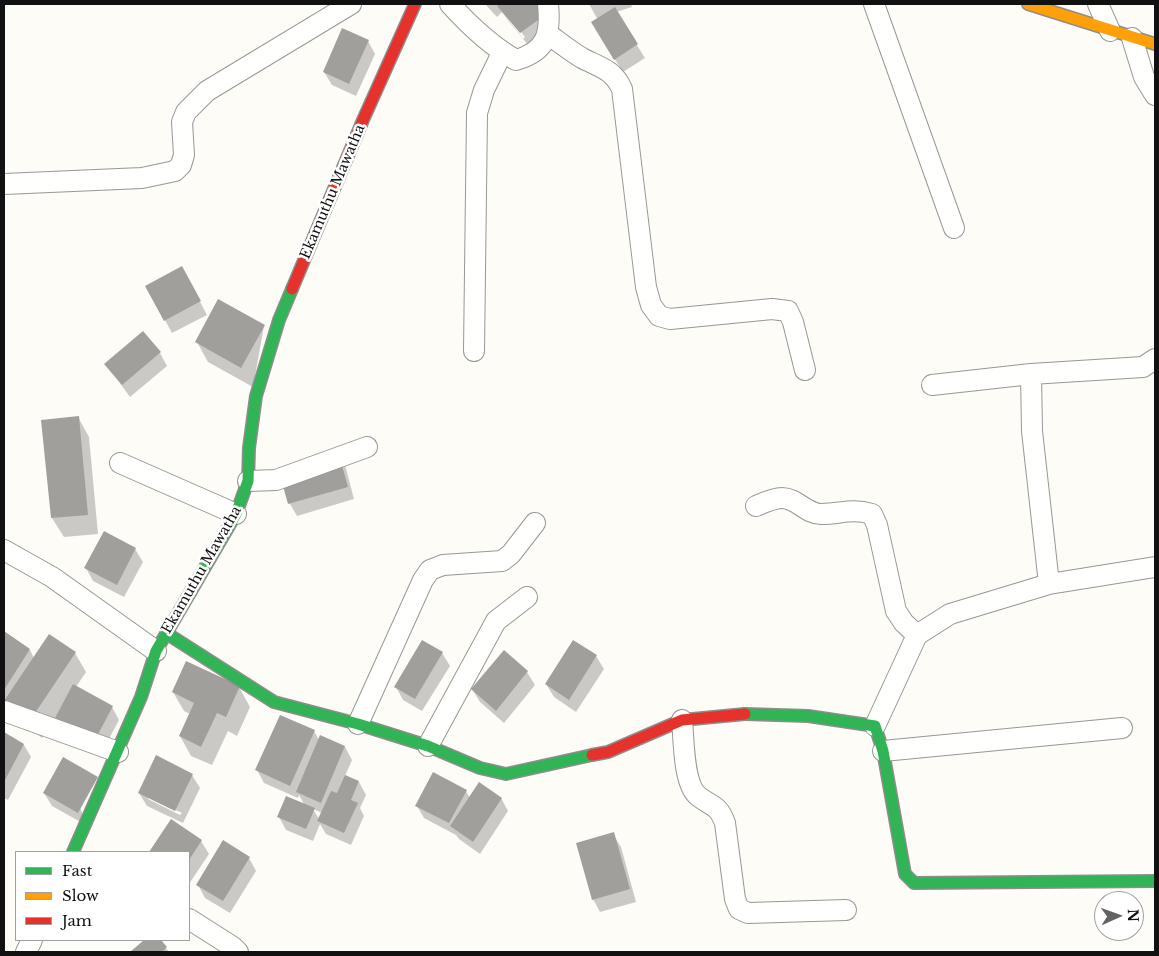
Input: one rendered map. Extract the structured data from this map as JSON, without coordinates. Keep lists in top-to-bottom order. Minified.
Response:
{"streets":{"street":["Ekamuthu Mawatha"]},"legend":["Fast","Slow","Jam"],"north":"right"}
